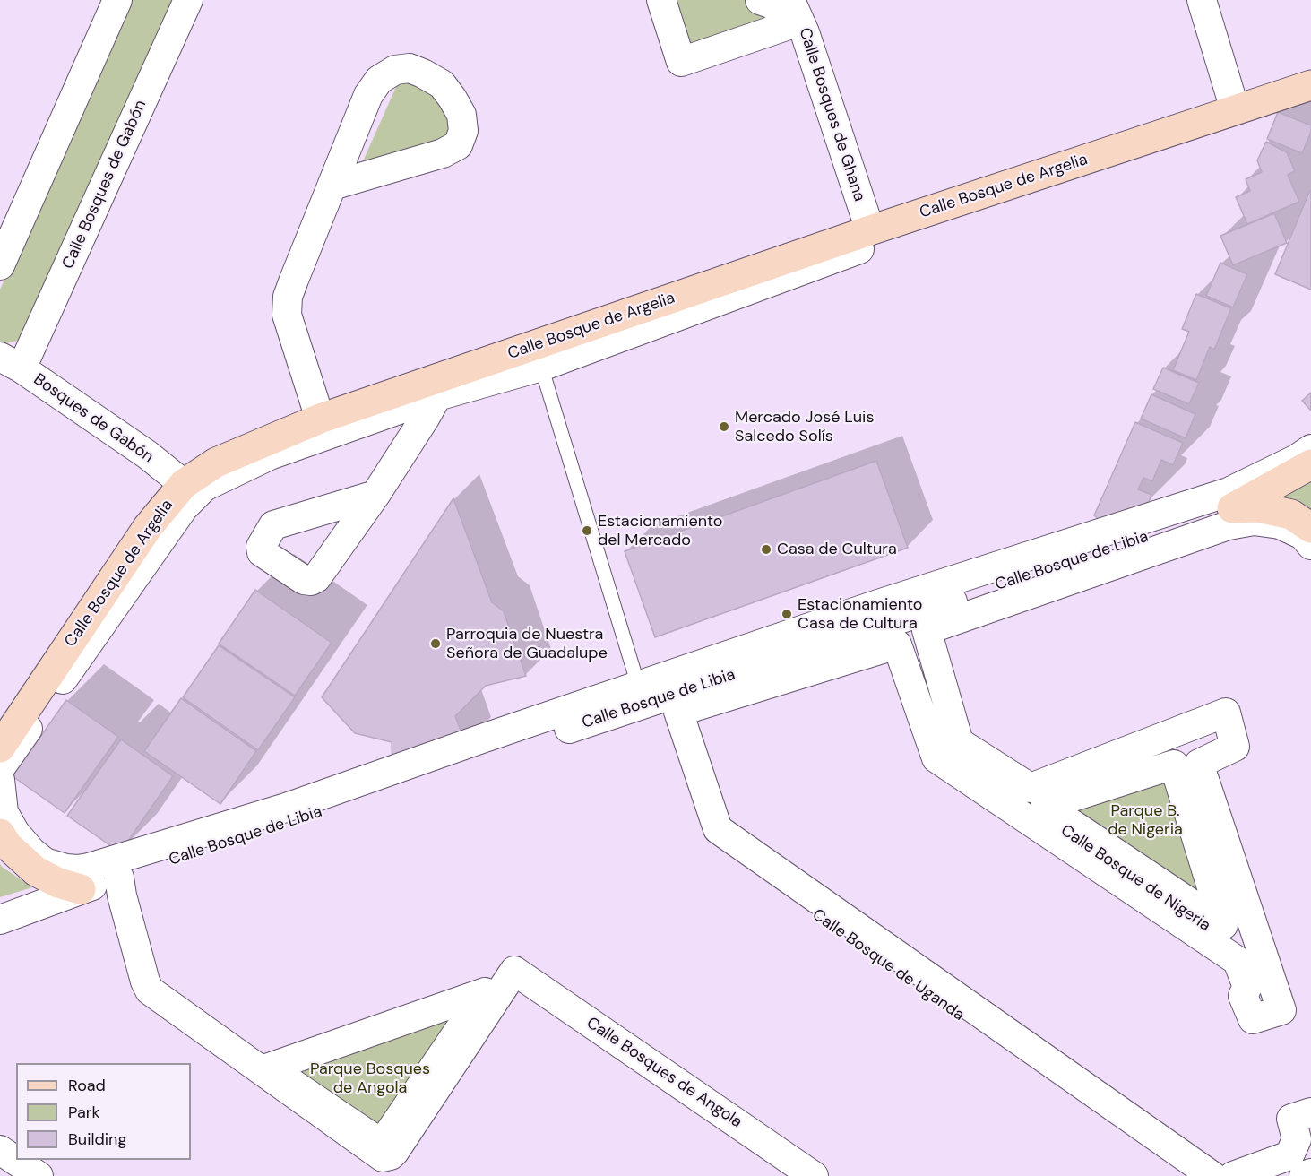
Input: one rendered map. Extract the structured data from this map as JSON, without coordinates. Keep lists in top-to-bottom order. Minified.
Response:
{"streets":{"street":["Calle Bosques de Ghana","Calle Bosques de Gabón","Calle Bosque de Argelia","Bosques de Gabón","Calle Bosque de Libia","Calle Bosque de Nigeria","Calle Bosque de Uganda","Calle Bosques de Angola"]},"crossings":[["Calle Bosques de Ghana","Calle Bosque de Argelia"],["Calle Bosques de Gabón","Bosques de Gabón"],["Calle Bosque de Argelia","Bosques de Gabón"],["Calle Bosque de Libia","Calle Bosque de Nigeria"],["Calle Bosque de Libia","Calle Bosque de Uganda"]],"parks":["Parque B. de Nigeria","Parque Bosques de Angola"],"places":["Mercado José Luis Salcedo Solís","Estacionamiento del Mercado","Casa de Cultura","Estacionamiento Casa de Cultura","Parroquia de Nuestra Señora de Guadalupe"],"legend":["Road","Park","Building"]}
